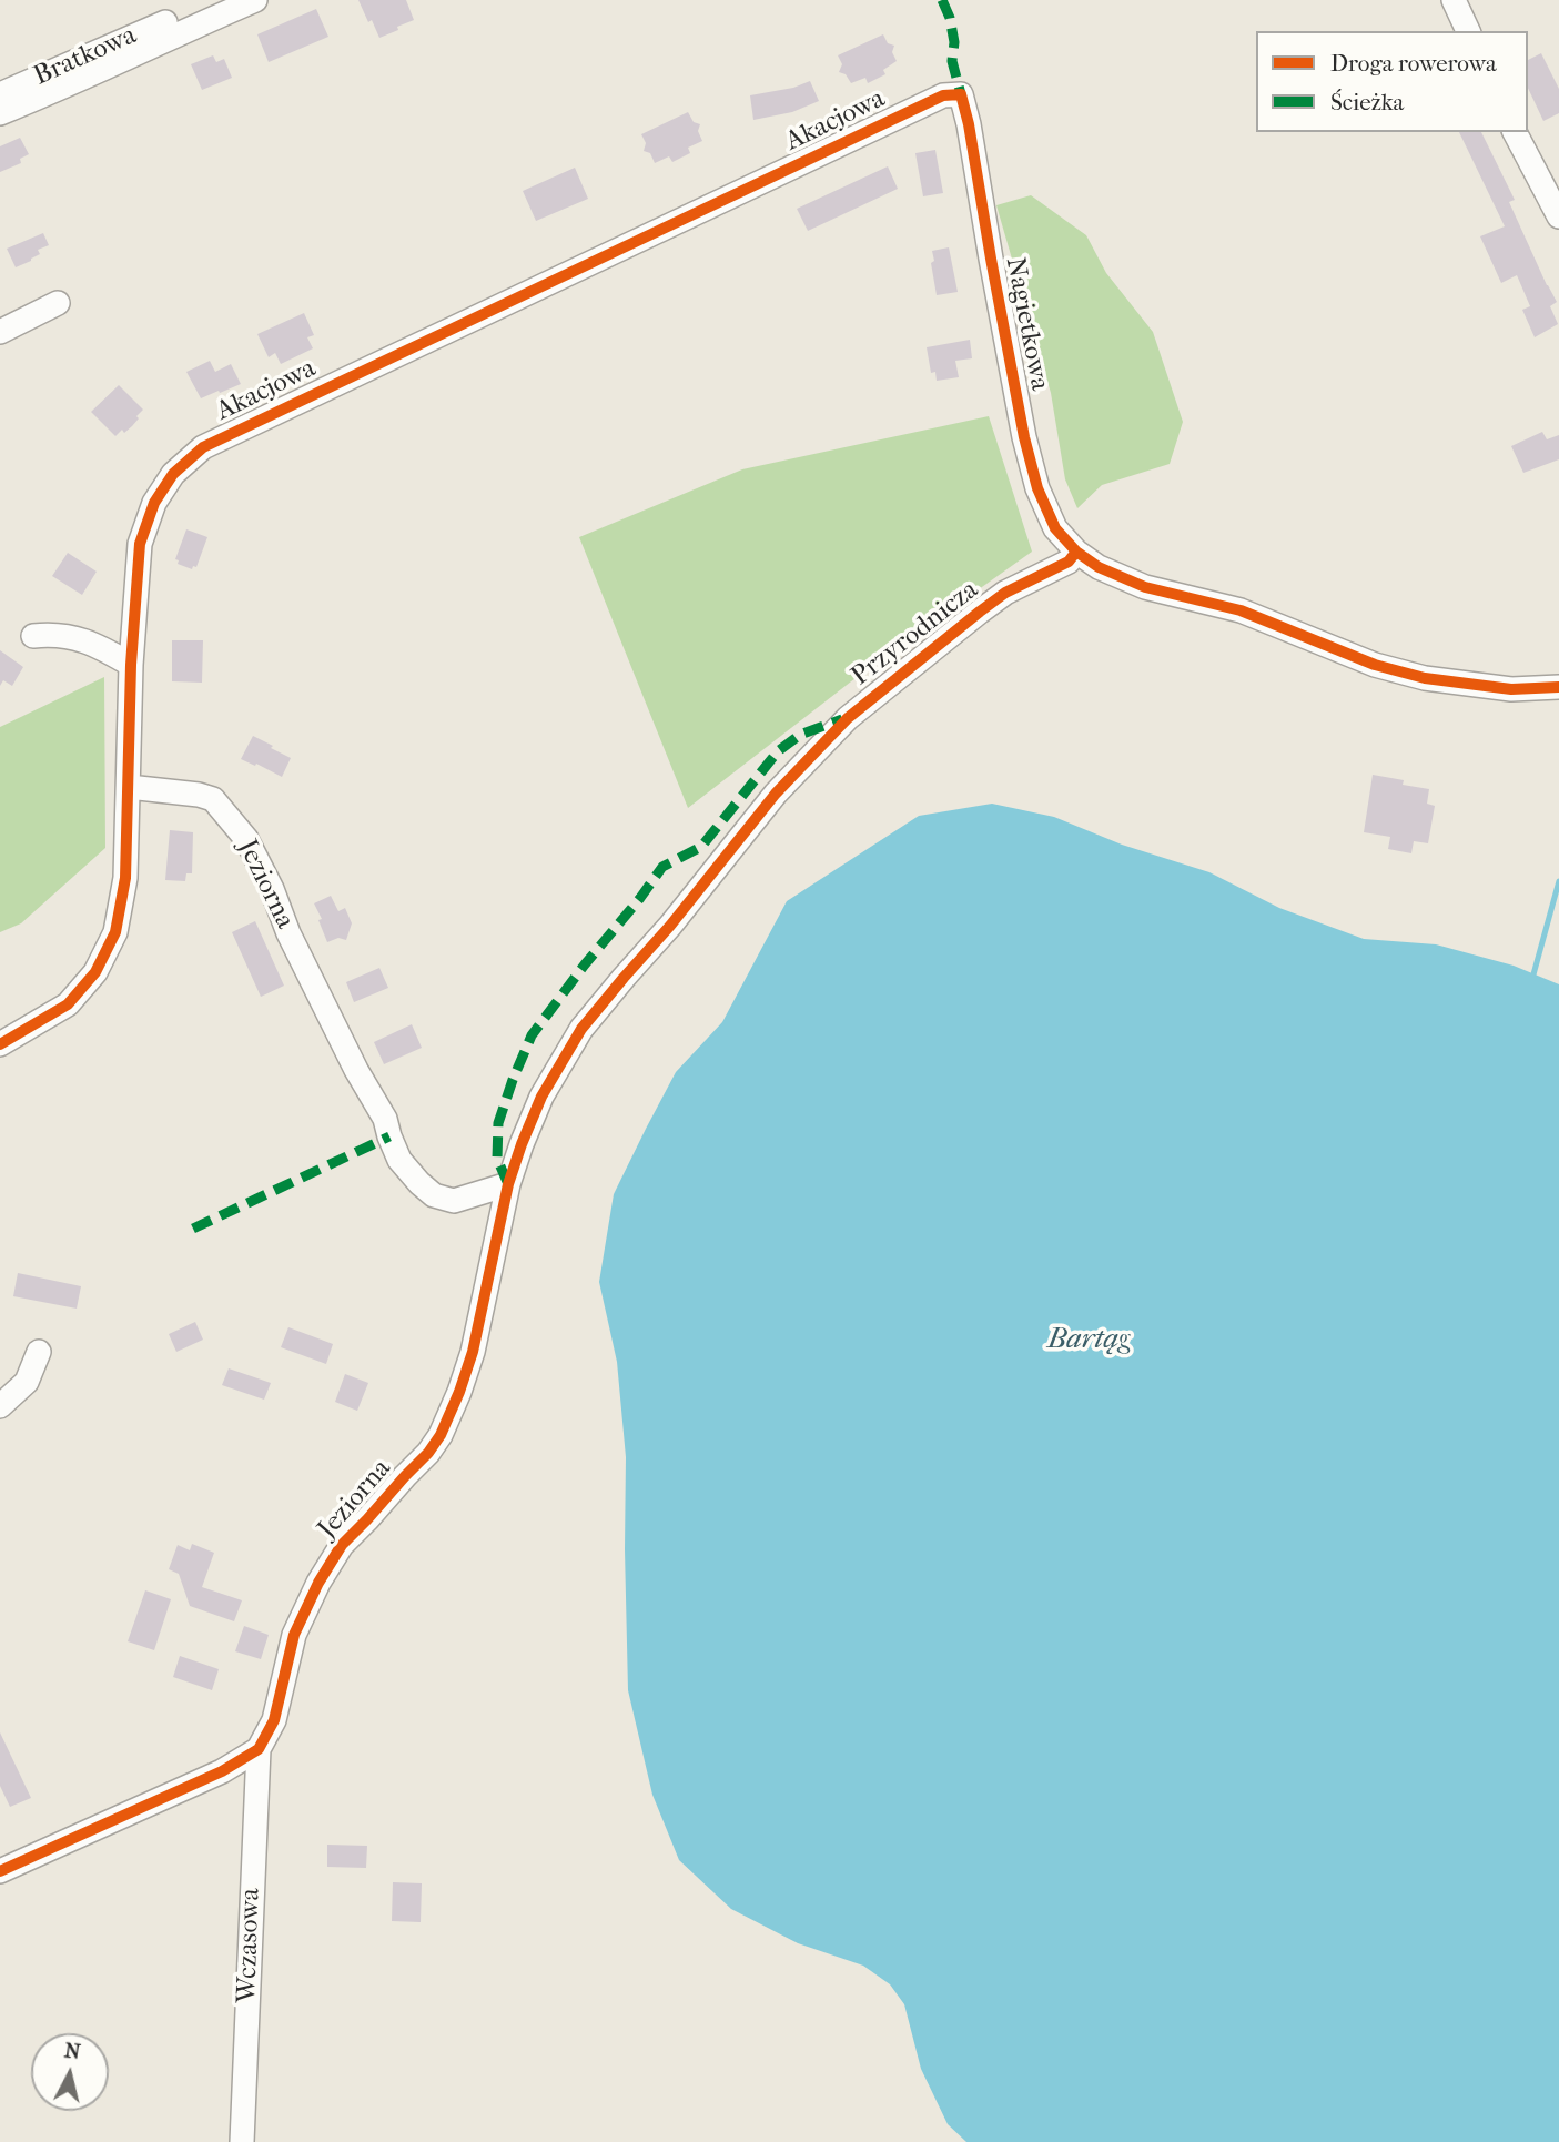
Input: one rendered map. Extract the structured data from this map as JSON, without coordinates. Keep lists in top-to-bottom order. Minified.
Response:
{"streets":{"street":["Bratkowa","Akacjowa","Nagietkowa","Przyrodnicza","Jeziorna","Wczasowa"]},"crossings":[["Akacjowa","Nagietkowa"],["Akacjowa","Jeziorna"],["Nagietkowa","Przyrodnicza"],["Przyrodnicza","Jeziorna"],["Jeziorna","Wczasowa"]],"water":["Bartąg"],"legend":["Droga rowerowa","Ścieżka"],"north":"top"}
